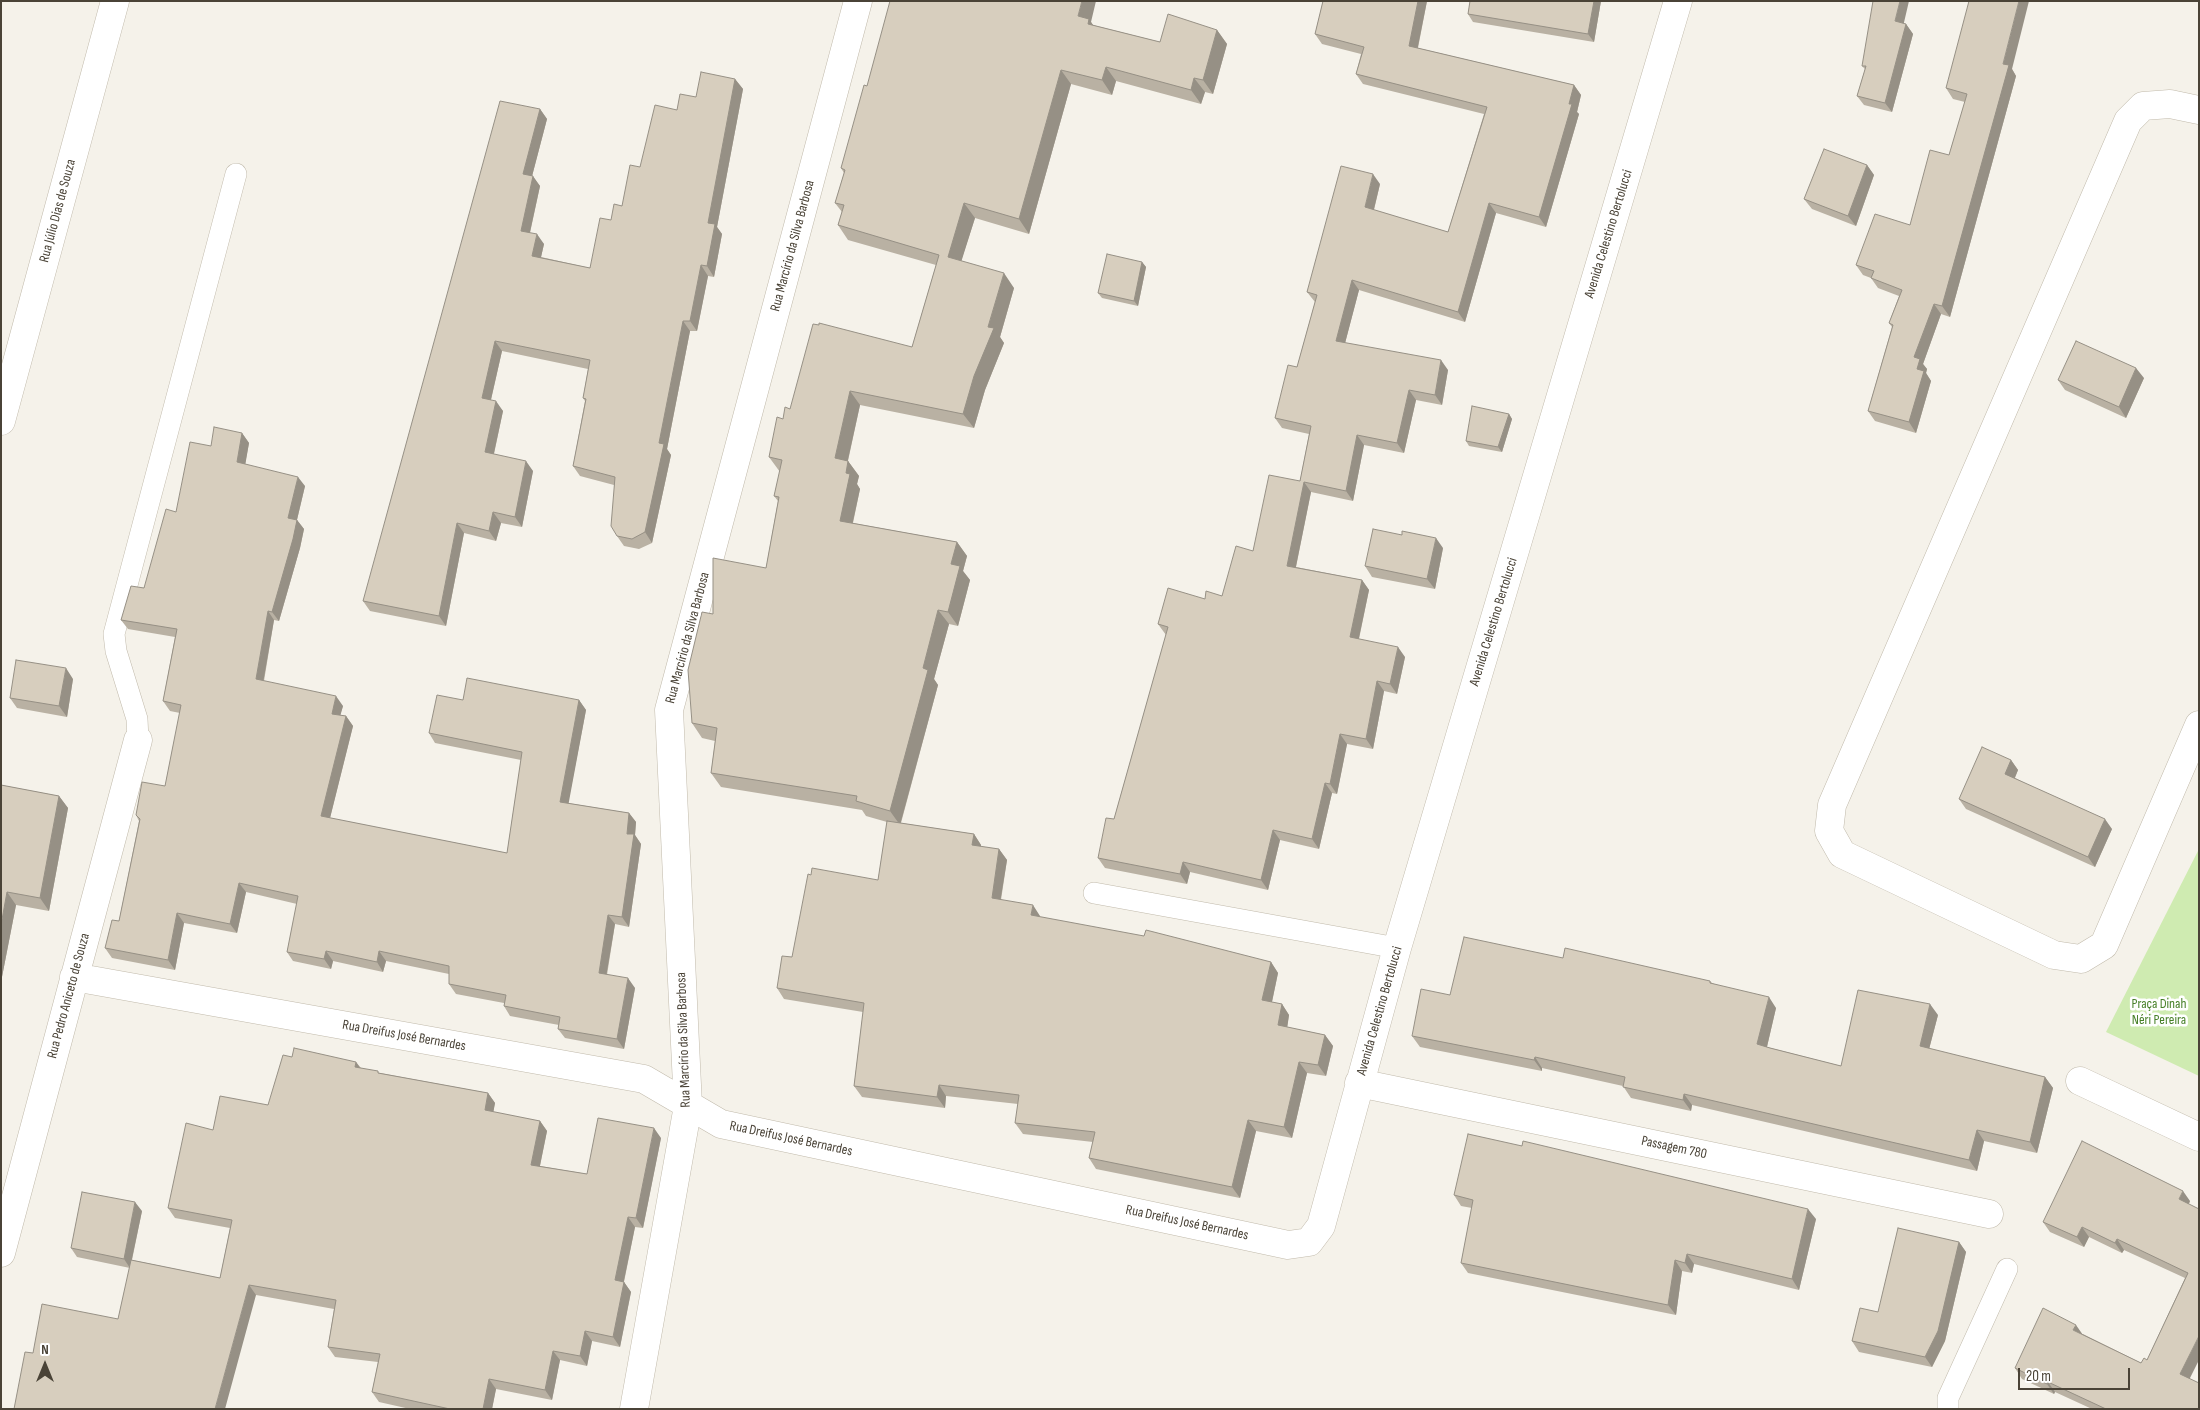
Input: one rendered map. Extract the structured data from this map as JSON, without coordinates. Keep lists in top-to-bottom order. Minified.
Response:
{"streets":{"street":["Rua Júlio Dias de Souza","Avenida Celestino Bertolucci","Rua Marcírio da Silva Barbosa","Rua Pedro Aniceto de Souza","Rua Dreifus José Bernardes","Passagem 780"]},"crossings":[["Avenida Celestino Bertolucci","Rua Dreifus José Bernardes"],["Avenida Celestino Bertolucci","Passagem 780"],["Rua Marcírio da Silva Barbosa","Rua Dreifus José Bernardes"],["Rua Pedro Aniceto de Souza","Rua Dreifus José Bernardes"]],"parks":["Praça Dinah Néri Pereira"],"scale_bar":"20 m","north":"top"}
